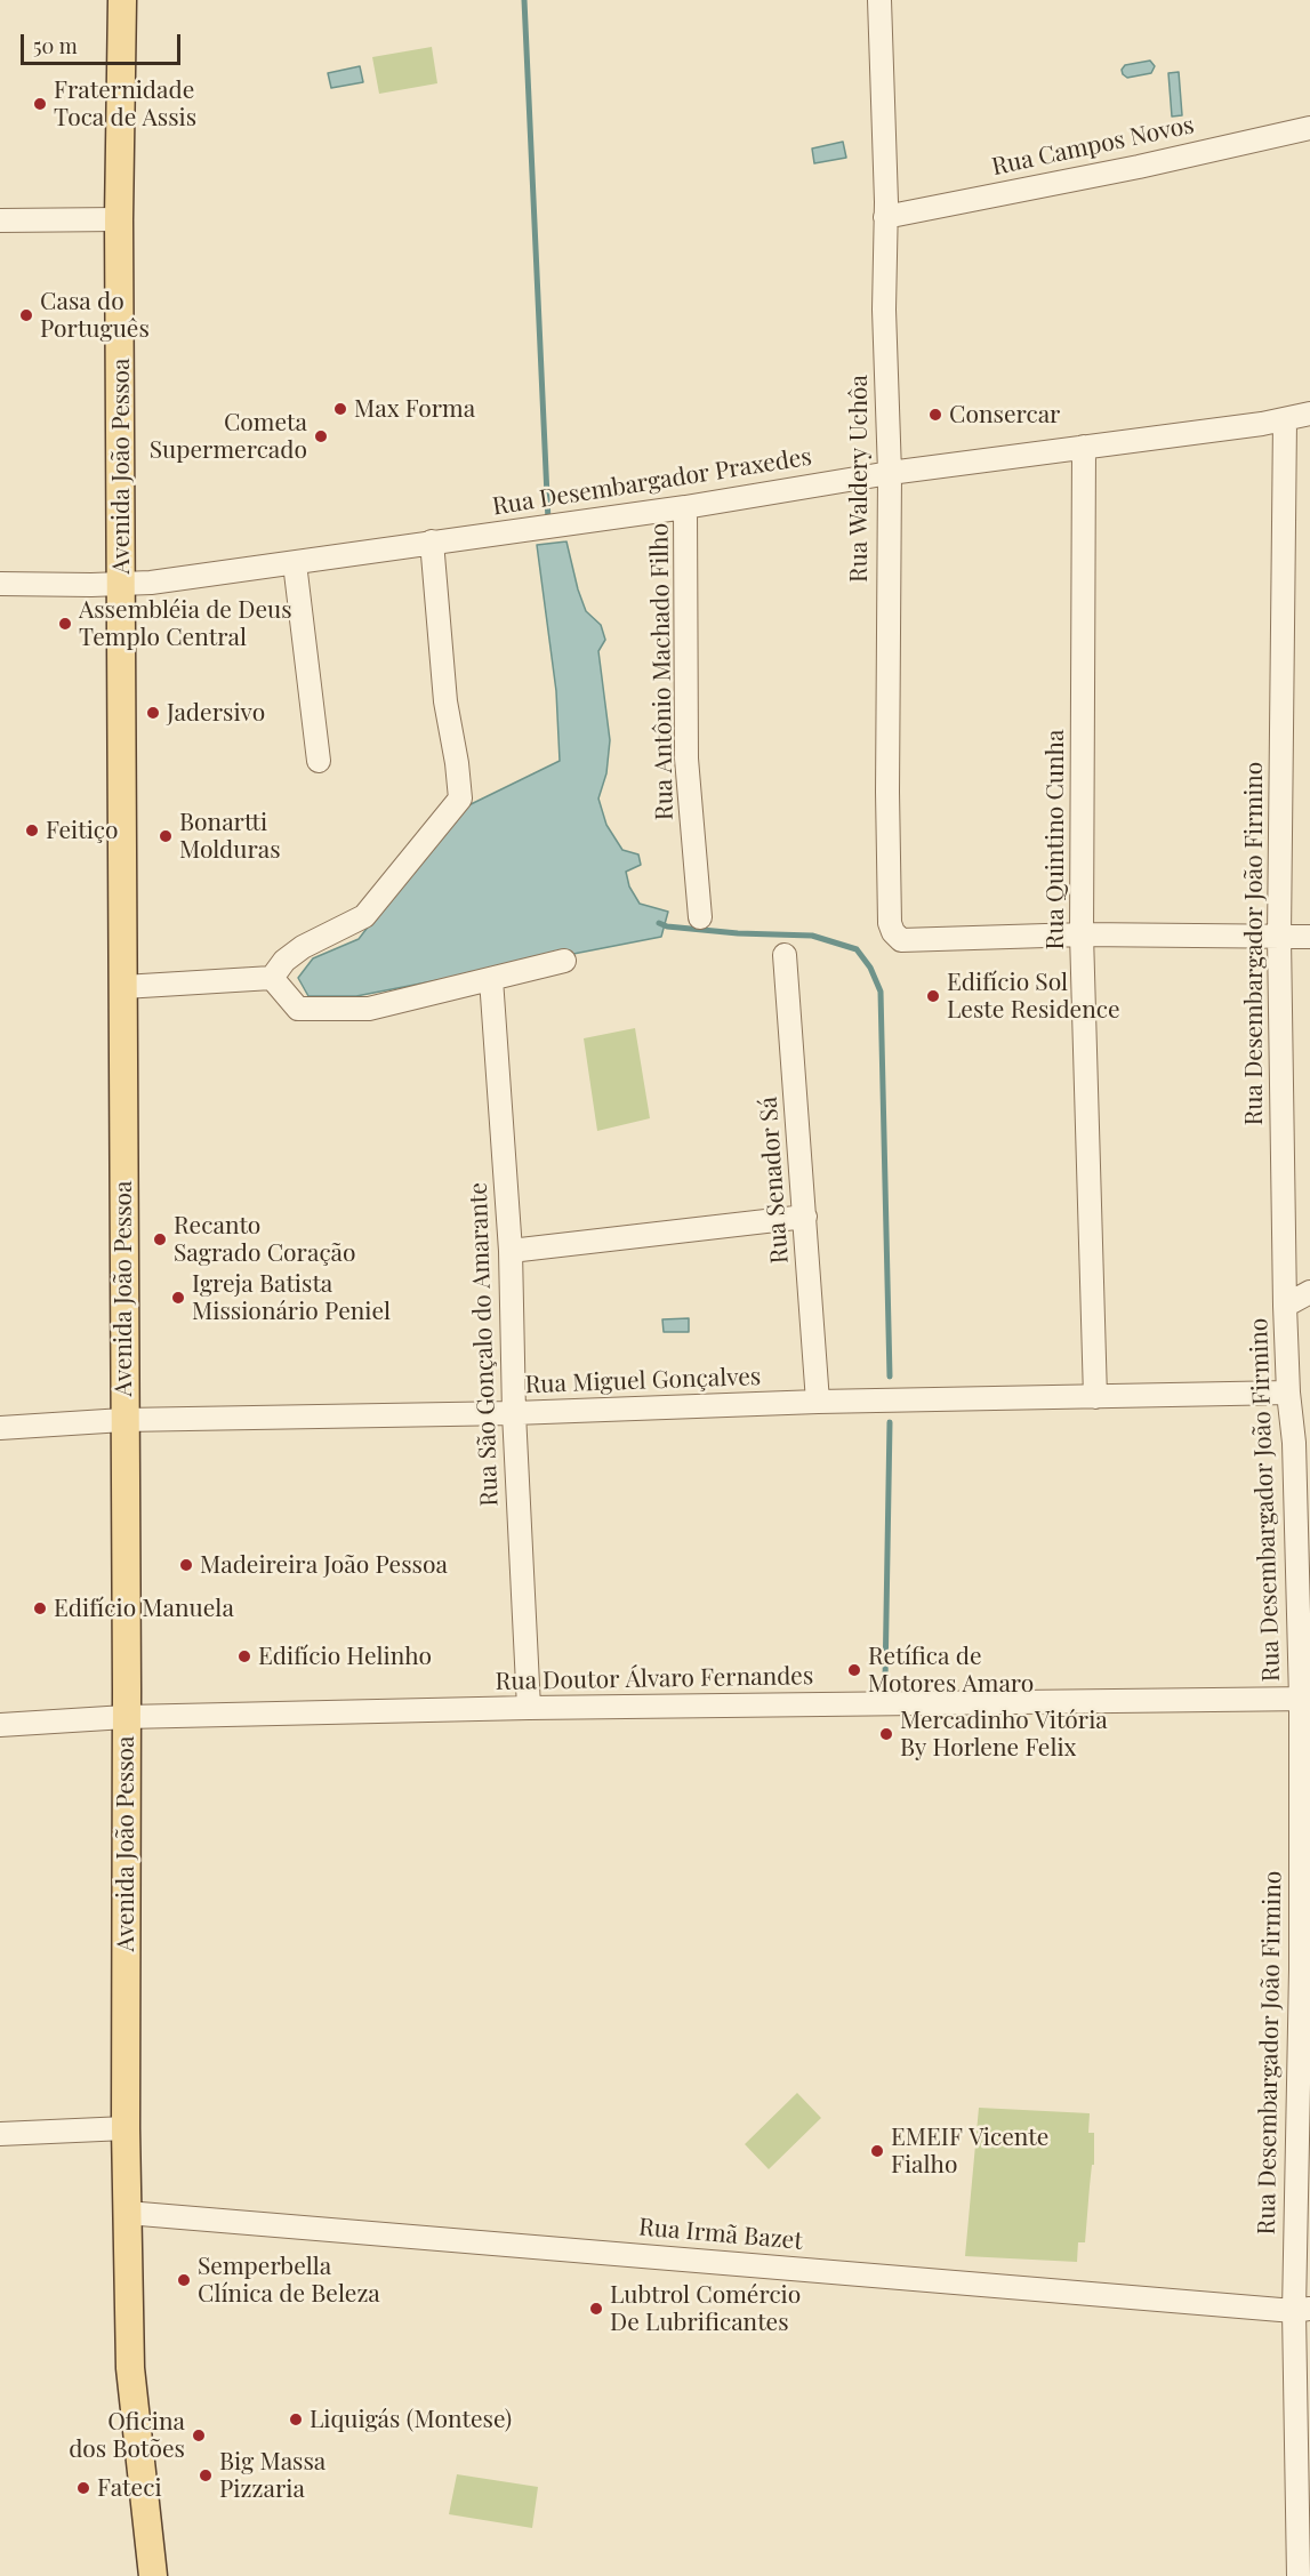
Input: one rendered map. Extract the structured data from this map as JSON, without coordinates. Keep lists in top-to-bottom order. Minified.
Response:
{"streets":{"main road":["Avenida João Pessoa"],"street":["Rua Campos Novos","Rua Waldery Uchôa","Rua Desembargador Praxedes","Rua Antônio Machado Filho","Rua Quintino Cunha","Rua Desembargador João Firmino","Rua Senador Sá","Rua São Gonçalo do Amarante","Rua Miguel Gonçalves","Rua Doutor Álvaro Fernandes","Rua Irmã Bazet"]},"crossings":[["Rua Campos Novos","Rua Waldery Uchôa"],["Avenida João Pessoa","Rua Desembargador Praxedes"],["Avenida João Pessoa","Rua Miguel Gonçalves"],["Avenida João Pessoa","Rua Doutor Álvaro Fernandes"],["Avenida João Pessoa","Rua Irmã Bazet"],["Rua Waldery Uchôa","Rua Desembargador Praxedes"],["Rua Waldery Uchôa","Rua Quintino Cunha"],["Rua Desembargador Praxedes","Rua Antônio Machado Filho"],["Rua Desembargador Praxedes","Rua Quintino Cunha"],["Rua Desembargador Praxedes","Rua Desembargador João Firmino"],["Rua Quintino Cunha","Rua Miguel Gonçalves"],["Rua Desembargador João Firmino","Rua Miguel Gonçalves"],["Rua Desembargador João Firmino","Rua Doutor Álvaro Fernandes"],["Rua Desembargador João Firmino","Rua Irmã Bazet"],["Rua Senador Sá","Rua Miguel Gonçalves"],["Rua São Gonçalo do Amarante","Rua Miguel Gonçalves"],["Rua São Gonçalo do Amarante","Rua Doutor Álvaro Fernandes"]],"places":["Fraternidade Toca de Assis","Casa do Português","Max Forma","Consercar","Cometa Supermercado","Assembléia de Deus Templo Central","Jadersivo","Feitiço","Bonartti Molduras","Edifício Sol Leste Residence","Recanto Sagrado Coração","Igreja Batista Missionário Peniel","Madeireira João Pessoa","Edifício Manuela","Edifício Helinho","Retífica de Motores Amaro","Mercadinho Vitória By Horlene Felix","EMEIF Vicente Fialho","Semperbella Clínica de Beleza","Lubtrol Comércio De Lubrificantes","Liquigás (Montese)","Oficina dos Botões","Big Massa Pizzaria","Fateci"],"scale_bar":"50 m"}
